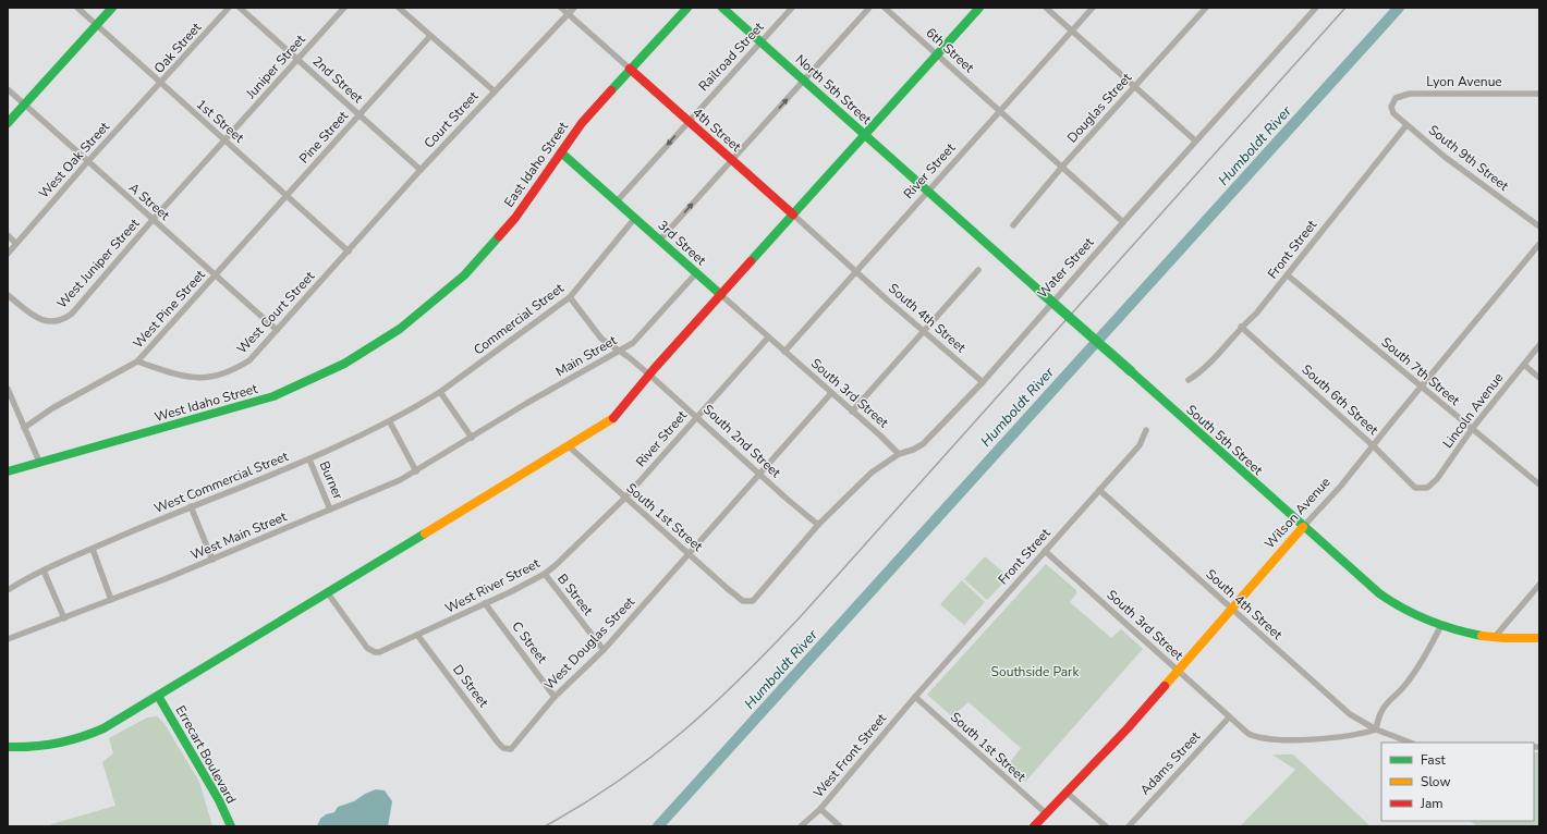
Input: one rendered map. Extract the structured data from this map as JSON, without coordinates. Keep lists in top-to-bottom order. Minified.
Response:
{"streets":{"main road":["North 5th Street","4th Street","East Idaho Street","3rd Street","West Idaho Street","South 5th Street","Wilson Avenue","Errecart Boulevard"],"street":["Oak Street","6th Street","Railroad Street","Juniper Street","2nd Street","Lyon Avenue","Douglas Street","Court Street","1st Street","Pine Street","South 9th Street","West Oak Street","River Street","A Street","Front Street","West Juniper Street","Water Street","West Pine Street","West Court Street","South 4th Street","Commercial Street","Main Street","South 7th Street","South 3rd Street","South 6th Street","Lincoln Avenue","South 2nd Street","Burner","West Commercial Street","South 1st Street","West Main Street","West River Street","B Street","C Street","West Douglas Street","D Street","West Front Street","Adams Street"]},"crossings":[["Oak Street","1st Street"],["Oak Street","West Oak Street"],["6th Street","River Street"],["Railroad Street","North 5th Street"],["Railroad Street","4th Street"],["Railroad Street","3rd Street"],["Juniper Street","2nd Street"],["Juniper Street","1st Street"],["Juniper Street","West Juniper Street"],["2nd Street","Court Street"],["2nd Street","Pine Street"],["Lyon Avenue","South 9th Street"],["North 5th Street","River Street"],["North 5th Street","South 5th Street"],["Court Street","1st Street"],["Court Street","4th Street"],["Court Street","West Court Street"],["1st Street","Pine Street"],["1st Street","West Oak Street"],["1st Street","West Juniper Street"],["1st Street","West Pine Street"],["1st Street","West Court Street"],["4th Street","East Idaho Street"],["4th Street","River Street"],["4th Street","South 4th Street"],["Pine Street","West Pine Street"],["South 9th Street","Front Street"],["West Oak Street","A Street"],["East Idaho Street","3rd Street"],["East Idaho Street","West Idaho Street"],["River Street","3rd Street"],["River Street","South 4th Street"],["River Street","South 3rd Street"],["River Street","South 5th Street"],["River Street","South 2nd Street"],["River Street","South 1st Street"],["River Street","West River Street"],["A Street","West Juniper Street"],["A Street","West Pine Street"],["A Street","West Court Street"],["3rd Street","Commercial Street"],["3rd Street","Main Street"],["3rd Street","South 3rd Street"],["Front Street","South 4th Street"],["Front Street","South 7th Street"],["Front Street","South 3rd Street"],["Front Street","South 6th Street"],["Front Street","South 1st Street"],["Front Street","West Front Street"],["Water Street","South 4th Street"],["Water Street","South 3rd Street"],["Water Street","South 2nd Street"],["Water Street","South 1st Street"],["West Pine Street","West Court Street"],["South 4th Street","South 3rd Street"],["South 4th Street","Wilson Avenue"],["Commercial Street","West Commercial Street"],["Main Street","West Main Street"],["South 7th Street","Lincoln Avenue"],["South 7th Street","Wilson Avenue"],["South 3rd Street","Wilson Avenue"],["South 3rd Street","Adams Street"],["South 6th Street","Lincoln Avenue"],["South 6th Street","Wilson Avenue"],["South 5th Street","Wilson Avenue"],["Burner","West Commercial Street"],["Burner","West Main Street"],["Wilson Avenue","South 1st Street"],["South 1st Street","West River Street"],["South 1st Street","West Douglas Street"],["South 1st Street","West Front Street"],["West River Street","B Street"],["West River Street","C Street"],["West River Street","D Street"],["B Street","West Douglas Street"],["C Street","West Douglas Street"],["West Douglas Street","D Street"]],"one_way":["Railroad Street"],"water":["Humboldt River"],"parks":["Southside Park"],"legend":["Fast","Slow","Jam"]}
